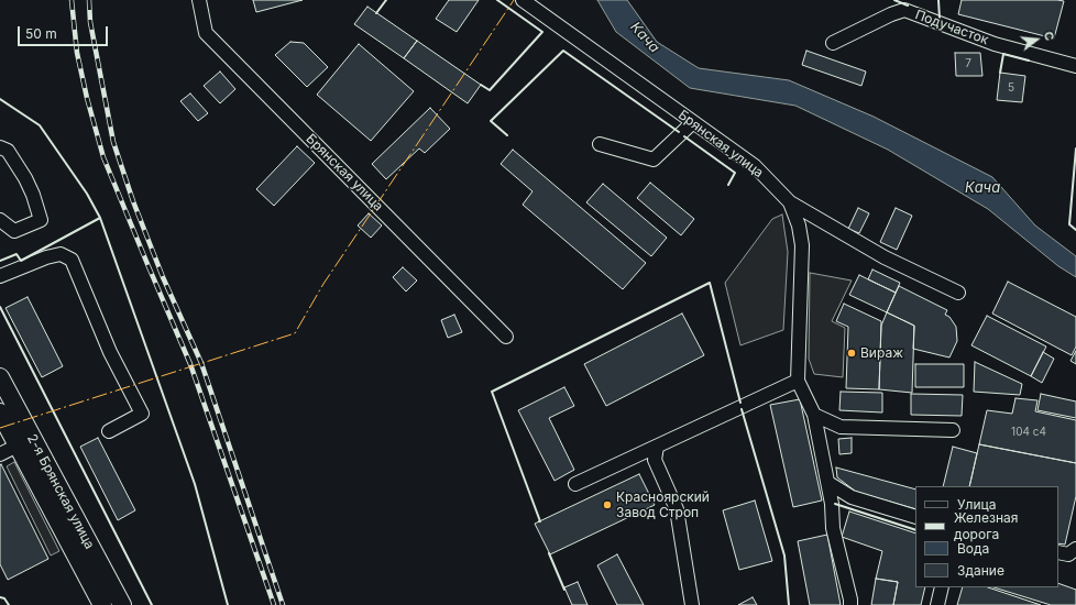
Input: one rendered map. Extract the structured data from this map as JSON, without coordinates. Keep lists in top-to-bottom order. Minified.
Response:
{"streets":{"main road":["2-я Брянская улица"],"street":["Подучасток","Брянская улица"]},"water":["Кача"],"places":["Вираж","Красноярский Завод Строп"],"house_numbers":["7","5","104 с4"],"legend":["Улица","Железная дорога","Вода","Здание"],"scale_bar":"50 m","north":"right"}
